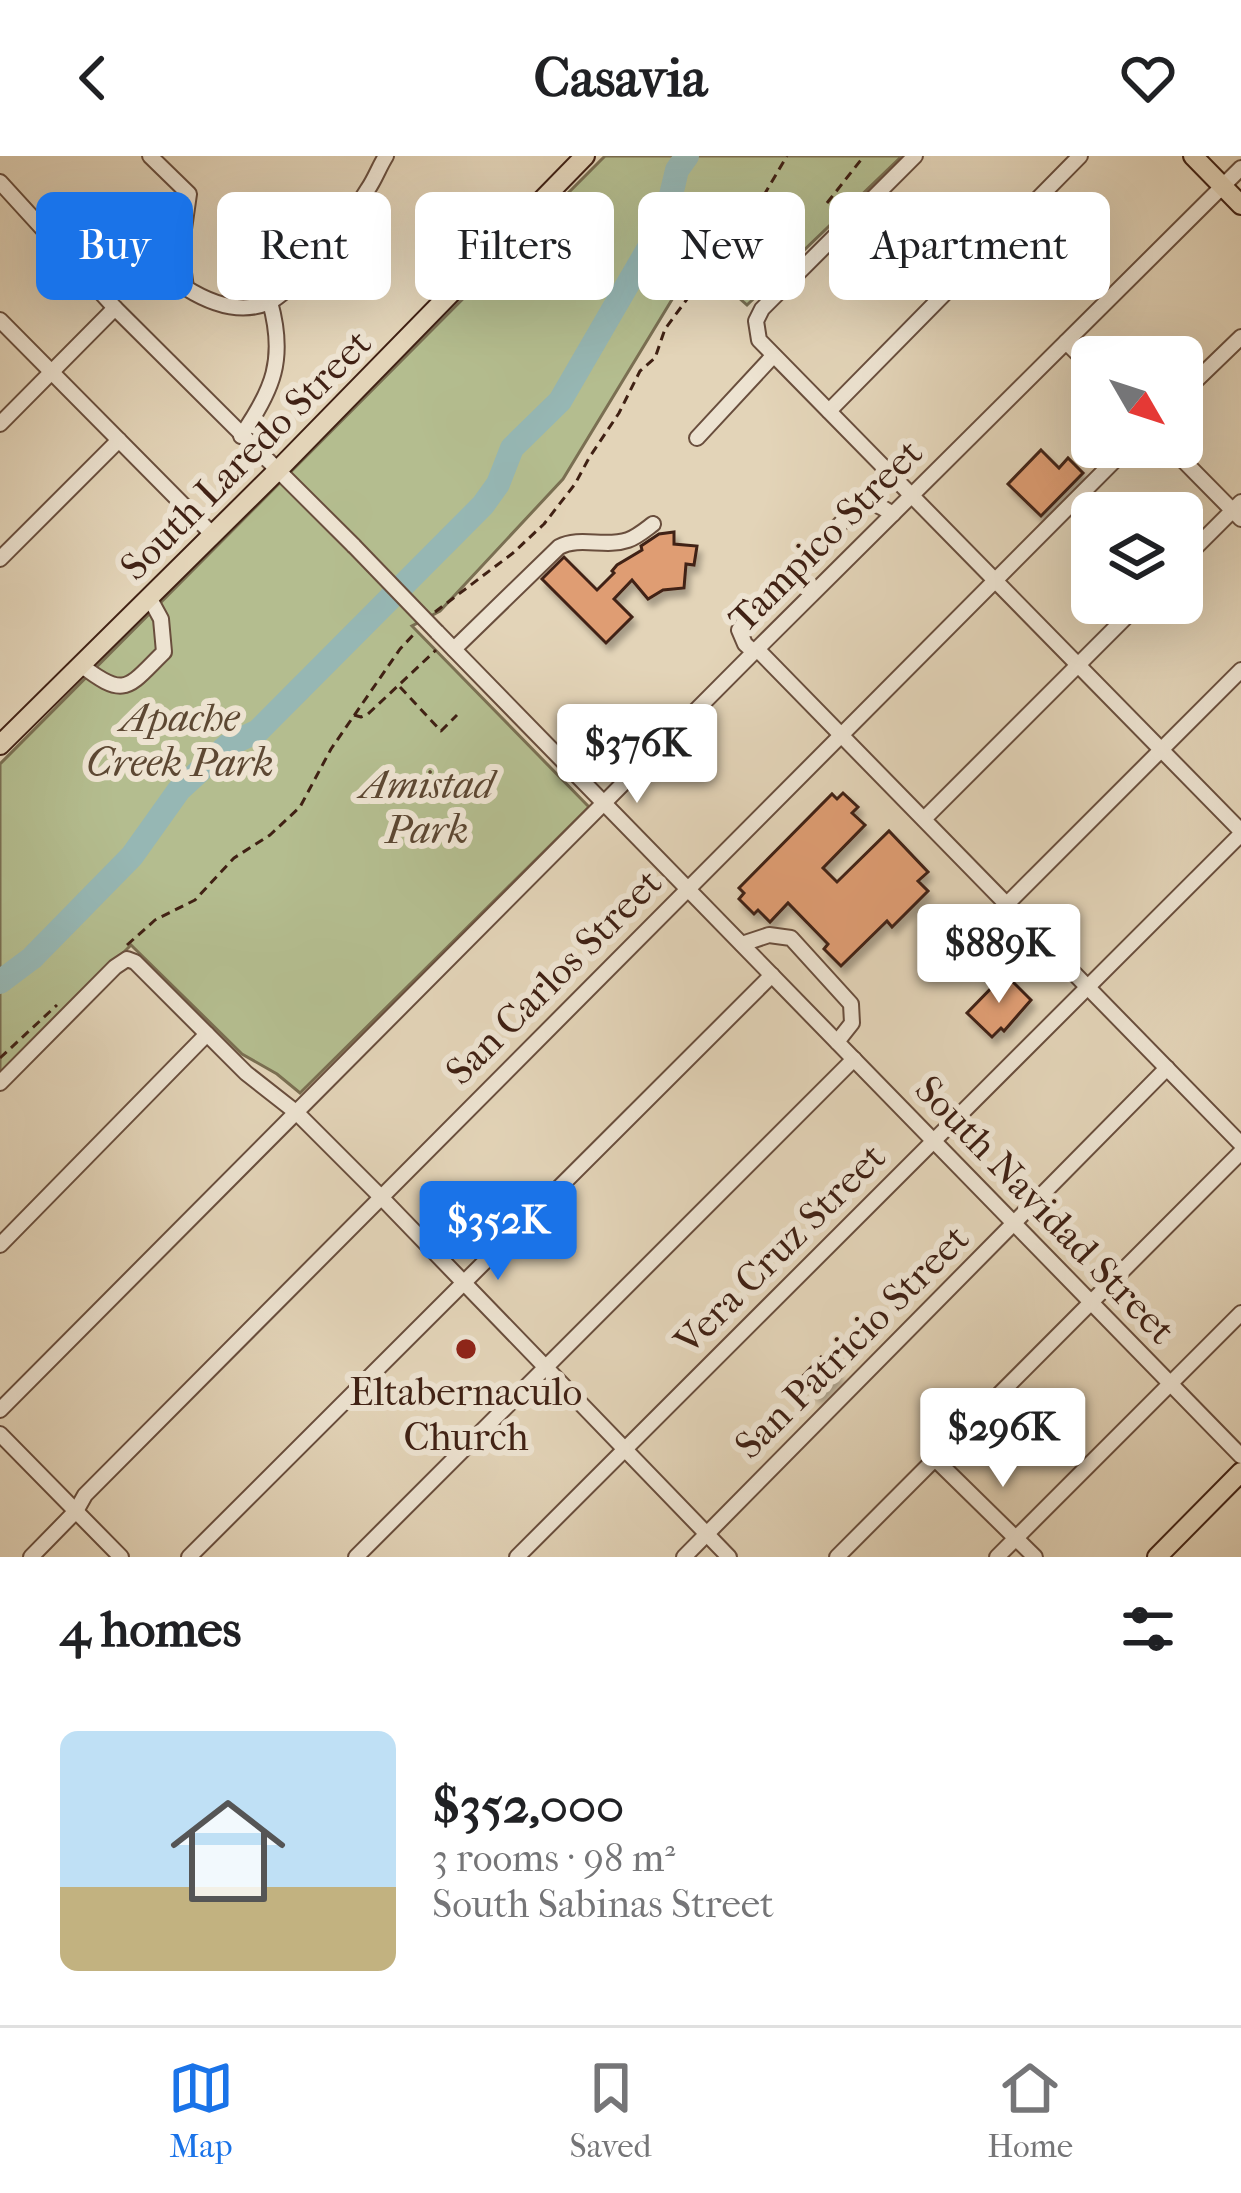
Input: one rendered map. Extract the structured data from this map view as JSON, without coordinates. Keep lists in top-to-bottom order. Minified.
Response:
{"streets":{"main road":["South Laredo Street"],"street":["Tampico Street","San Carlos Street","South Navidad Street","Vera Cruz Street","San Patricio Street"]},"crossings":[["South Laredo Street","South Navidad Street"],["Tampico Street","South Navidad Street"],["San Carlos Street","South Navidad Street"],["South Navidad Street","Vera Cruz Street"],["South Navidad Street","San Patricio Street"]],"parks":["Apache Creek Park","Amistad Park"],"places":["Eltabernaculo Church"],"north":"bottom right","page":{"header":"Casavia","chip":["Buy","Rent","Filters","New","Apartment"],"price":["$376K","$889K","$352K","$296K"],"heading":"4 homes","list":[{"name":"$352,000","note":"3 rooms · 98 m² · South Sabinas Street"}],"tabs":["Map","Saved","Home"]}}
